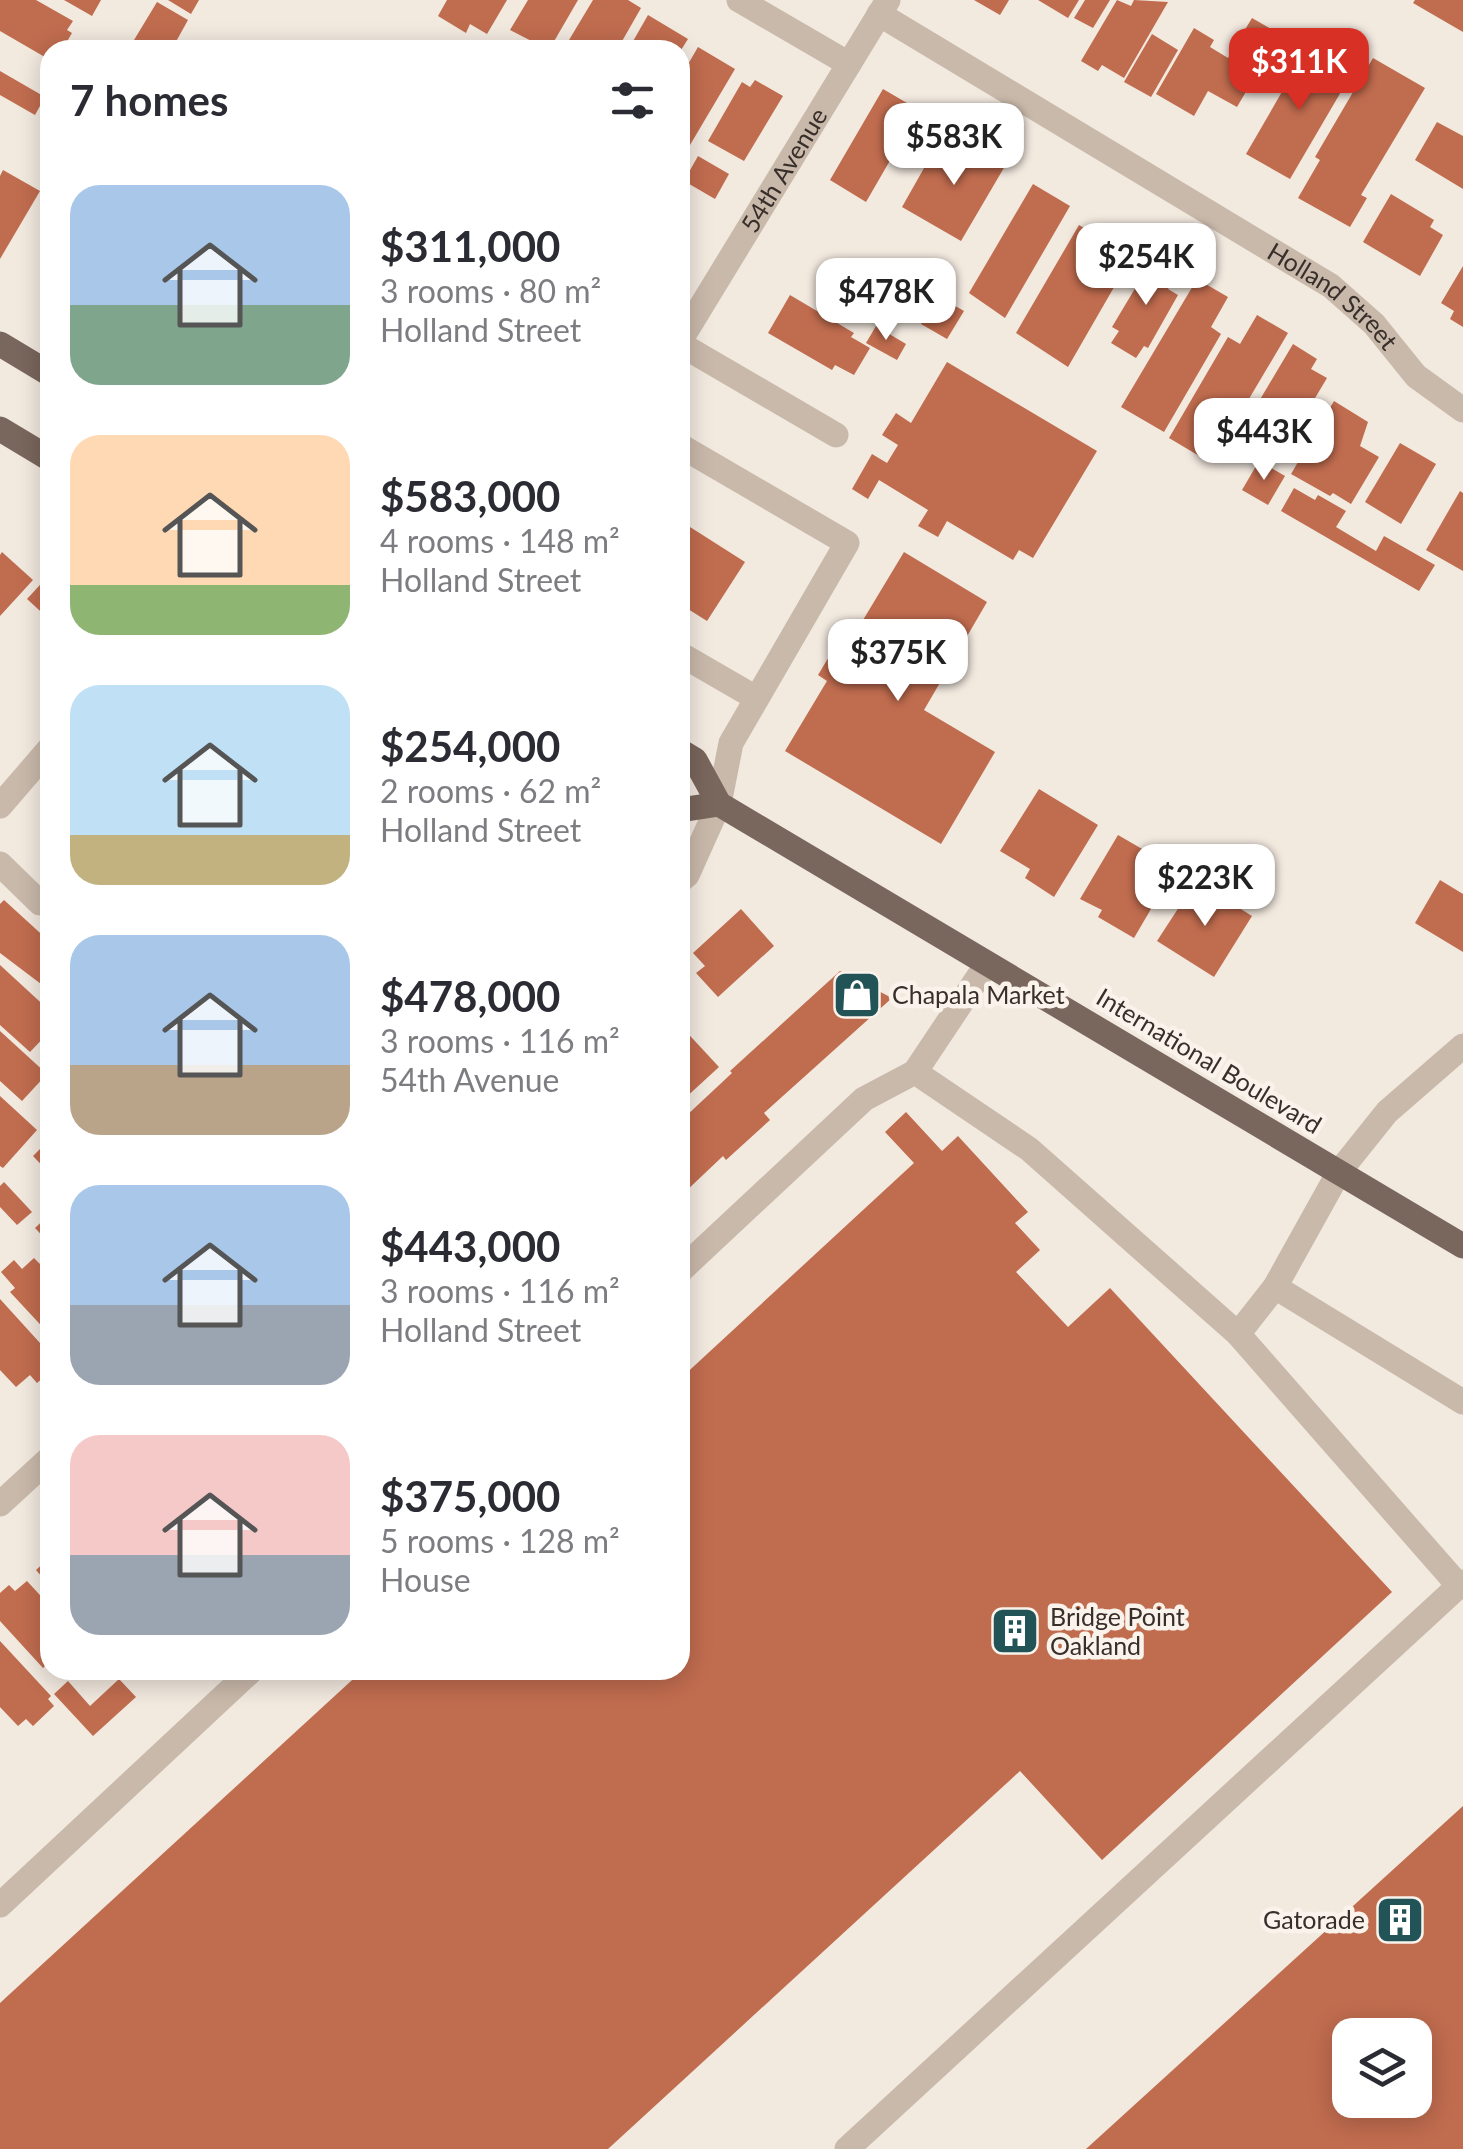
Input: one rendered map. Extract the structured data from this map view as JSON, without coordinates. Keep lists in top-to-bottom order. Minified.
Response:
{"streets":{"main road":["International Boulevard"],"street":["54th Avenue","Holland Street"]},"crossings":[["54th Avenue","Holland Street"]],"places":{"shop":["Chapala Market"],"building":["Bridge Point Oakland","Gatorade"]},"page":{"price":["$311K","$583K","$254K","$478K","$443K","$375K","$223K"],"heading":"7 homes","list":[{"name":"$311,000","note":"3 rooms · 80 m² · Holland Street"},{"name":"$583,000","note":"4 rooms · 148 m² · Holland Street"},{"name":"$254,000","note":"2 rooms · 62 m² · Holland Street"},{"name":"$478,000","note":"3 rooms · 116 m² · 54th Avenue"},{"name":"$443,000","note":"3 rooms · 116 m² · Holland Street"},{"name":"$375,000","note":"5 rooms · 128 m² · House"}]}}
